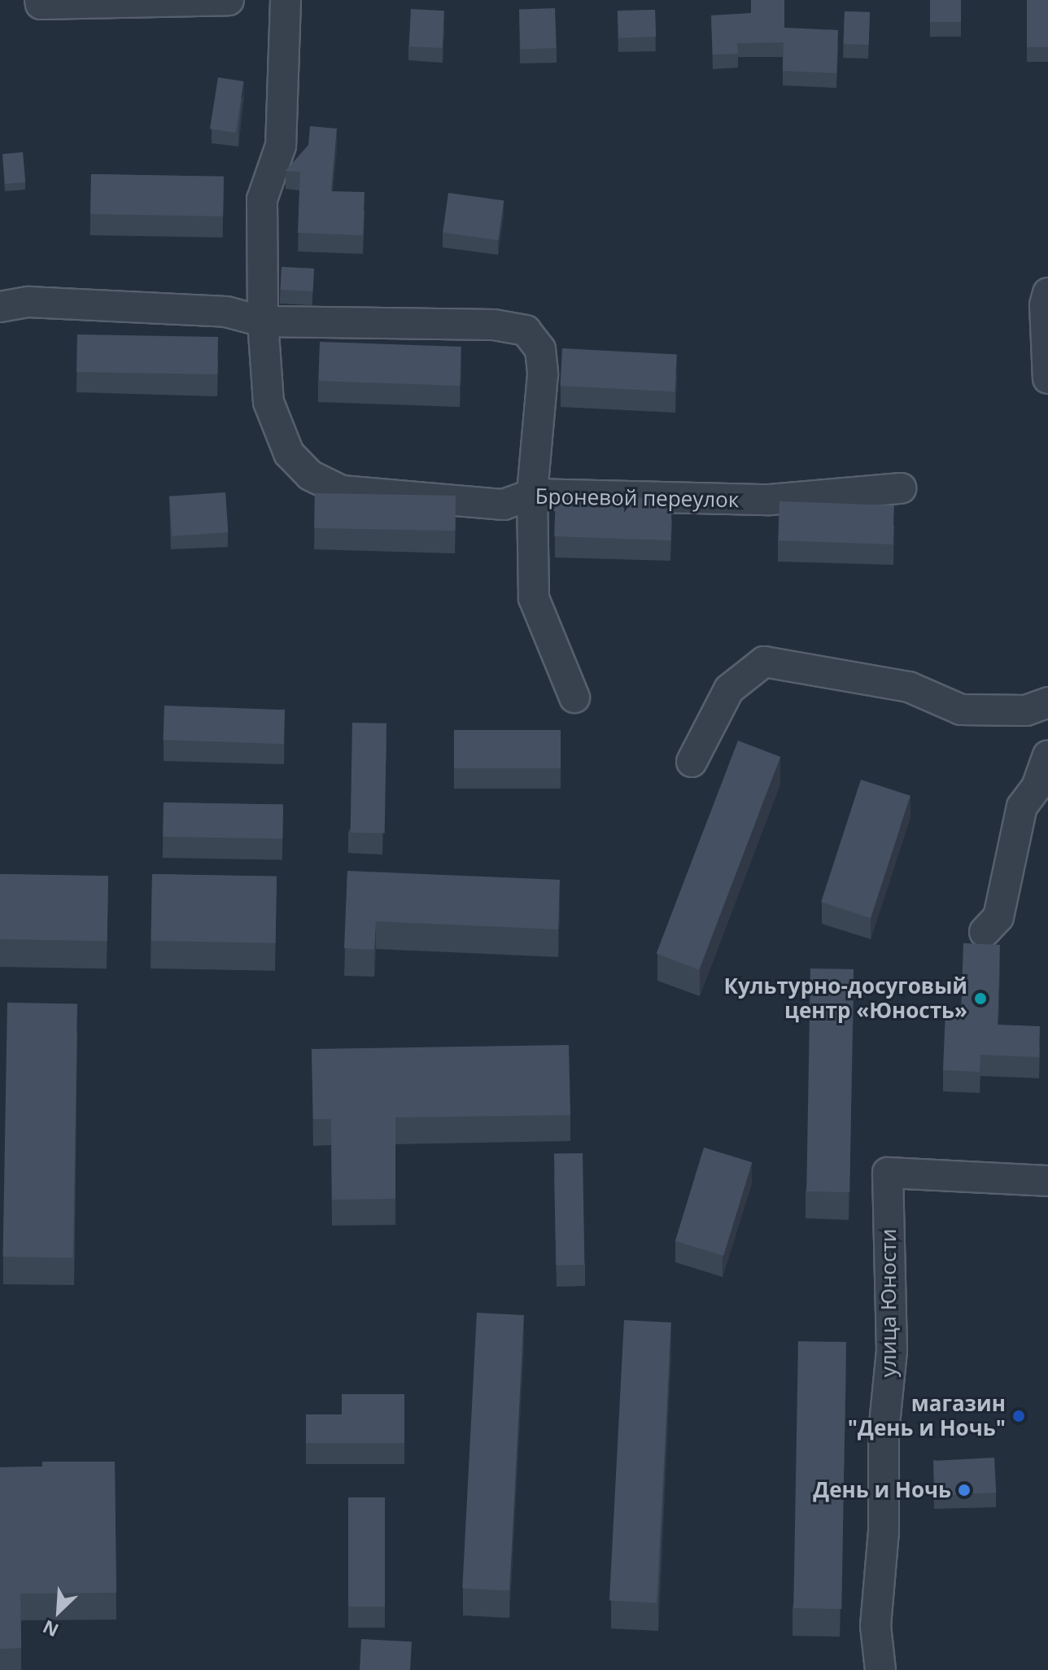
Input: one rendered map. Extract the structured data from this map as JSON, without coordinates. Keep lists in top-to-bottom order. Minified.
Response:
{"streets":{"street":["Броневой переулок","улица Юности"]},"places":["Культурно-досуговый центр «Юность»","магазин \"День и Ночь\"","День и Ночь"],"north":"bottom left"}
